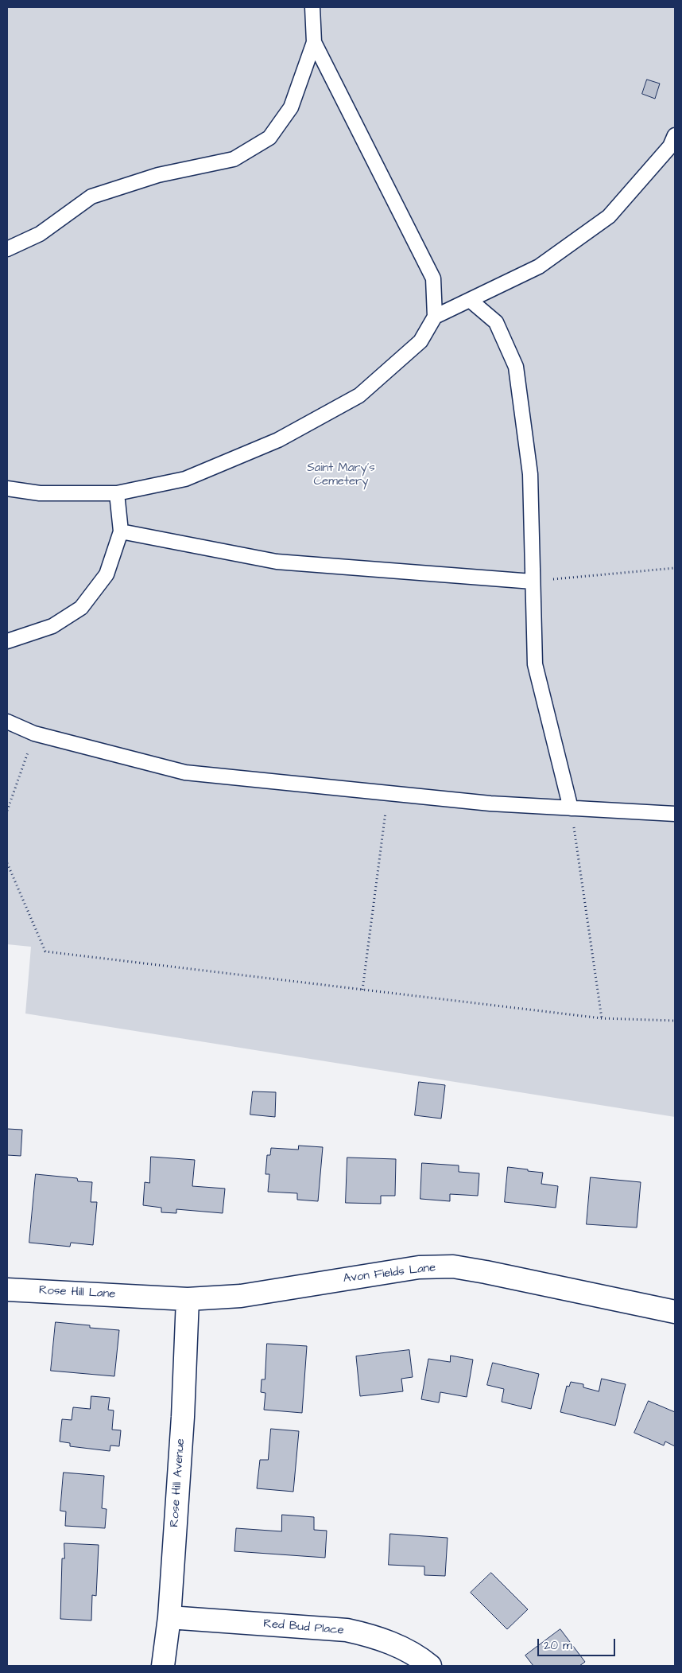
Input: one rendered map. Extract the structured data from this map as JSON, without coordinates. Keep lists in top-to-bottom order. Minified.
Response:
{"streets":{"street":["Avon Fields Lane","Rose Hill Lane","Rose Hill Avenue","Red Bud Place"]},"crossings":[["Avon Fields Lane","Rose Hill Lane"],["Avon Fields Lane","Rose Hill Avenue"],["Rose Hill Avenue","Red Bud Place"]],"parks":["Saint Mary’s Cemetery"],"scale_bar":"20 m"}
